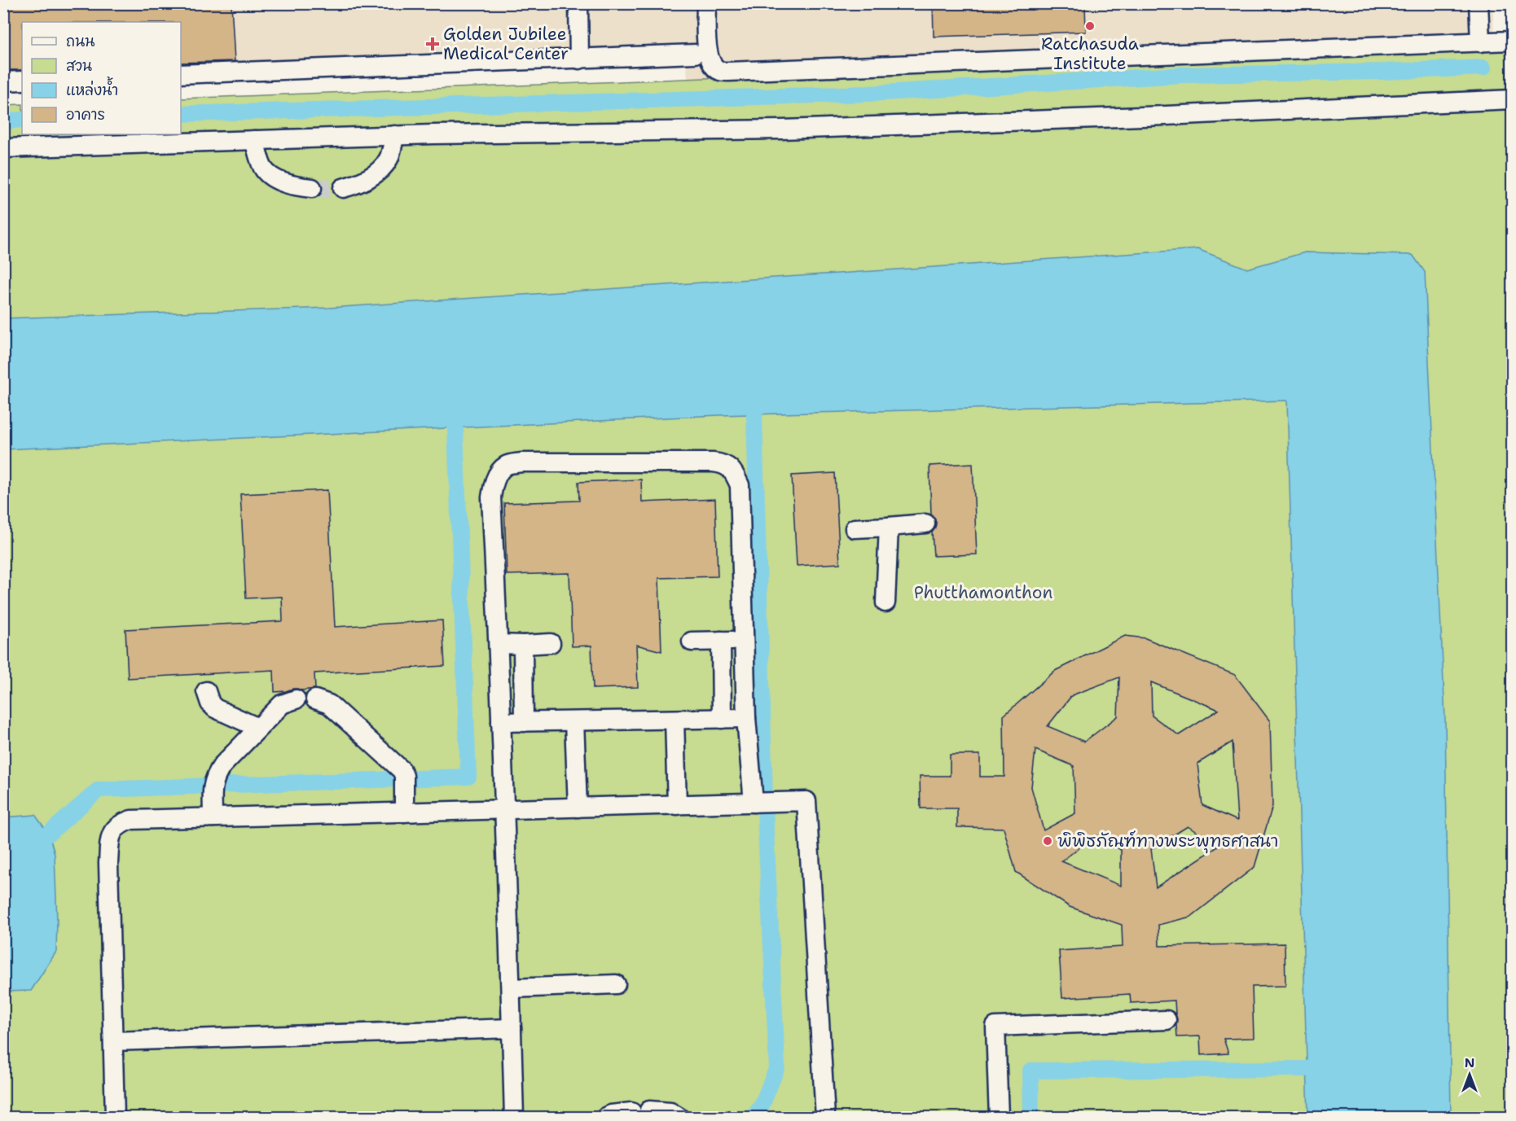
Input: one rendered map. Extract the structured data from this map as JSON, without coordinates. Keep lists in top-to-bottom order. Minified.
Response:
{"parks":["Phutthamonthon"],"places":{"other":["Ratchasuda Institute","พิพิธภัณฑ์ทางพระพุทธศาสนา"],"health":["Golden Jubilee Medical Center"]},"legend":["ถนน","สวน","แหล่งน้ำ","อาคาร"],"north":"top"}
